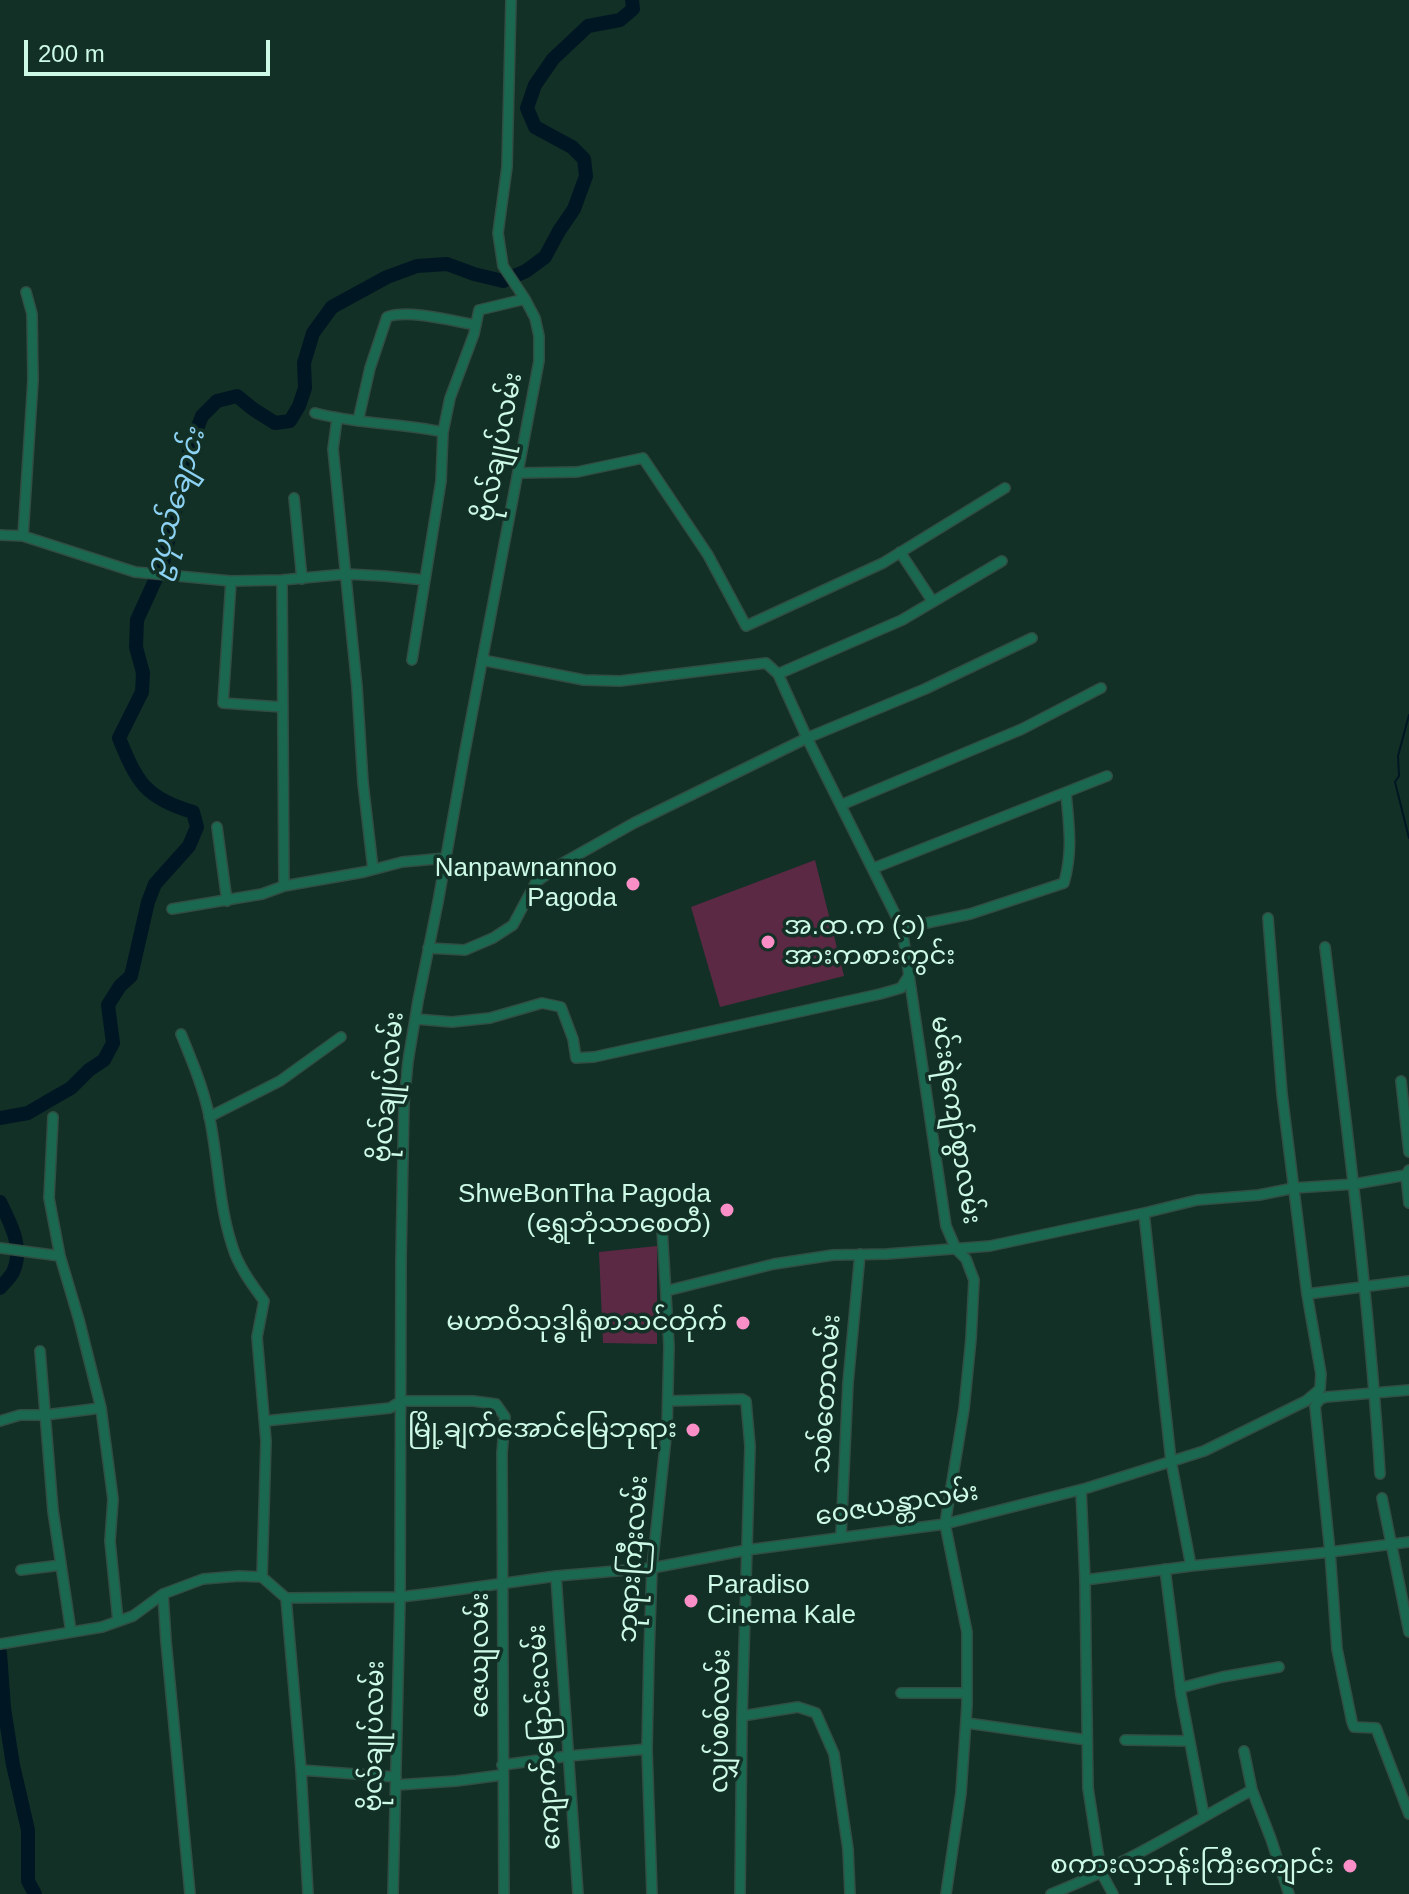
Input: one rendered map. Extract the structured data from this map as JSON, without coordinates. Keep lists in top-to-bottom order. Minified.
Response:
{"streets":{"street":["ဗိုလ်ချုပ်လမ်း","မင်းရဲကျော်စွာလမ်း","သစ်တောလမ်း","ဝေဇယန္တာလမ်း","ဘုရားကြီးလမ်း","ဇေယျလမ်း","လျှပ်စစ်လမ်း","ကျောက်မြောင်းလမ်း"]},"crossings":[["ဗိုလ်ချုပ်လမ်း","ဝေဇယန္တာလမ်း"],["ဗိုလ်ချုပ်လမ်း","ဇေယျလမ်း"],["မင်းရဲကျော်စွာလမ်း","ဝေဇယန္တာလမ်း"],["သစ်တောလမ်း","ဝေဇယန္တာလမ်း"],["ဝေဇယန္တာလမ်း","ဘုရားကြီးလမ်း"],["ဝေဇယန္တာလမ်း","ဇေယျလမ်း"],["ဝေဇယန္တာလမ်း","လျှပ်စစ်လမ်း"],["ဝေဇယန္တာလမ်း","ကျောက်မြောင်းလမ်း"],["ဘုရားကြီးလမ်း","လျှပ်စစ်လမ်း"]],"water":["ဥပုသ်ချောင်း"],"places":["Nanpawnannoo Pagoda","အ.ထ.က (၁) အားကစားကွင်း","ShweBonTha Pagoda (ရွှေဘုံသာစေတီ)","မဟာဝိသုဒ္ဓါရုံစာသင်တိုက်","မြို့ချက်အောင်မြေဘုရား","Paradiso Cinema Kale","စကားလှဘုန်းကြီးကျောင်း"],"scale_bar":"200 m"}
